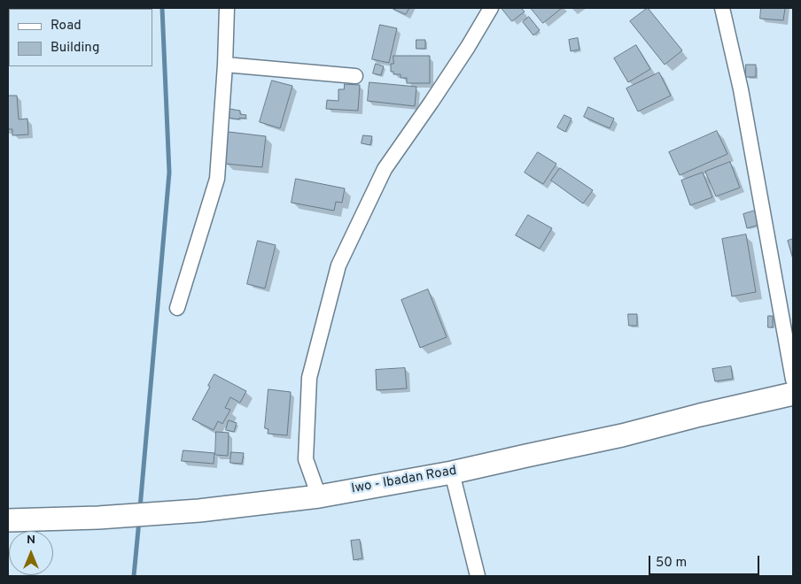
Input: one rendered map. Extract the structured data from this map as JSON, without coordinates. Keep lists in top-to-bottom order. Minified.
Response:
{"streets":{"main road":["Iwo - Ibadan Road"]},"legend":["Road","Building"],"scale_bar":"50 m","north":"top"}
